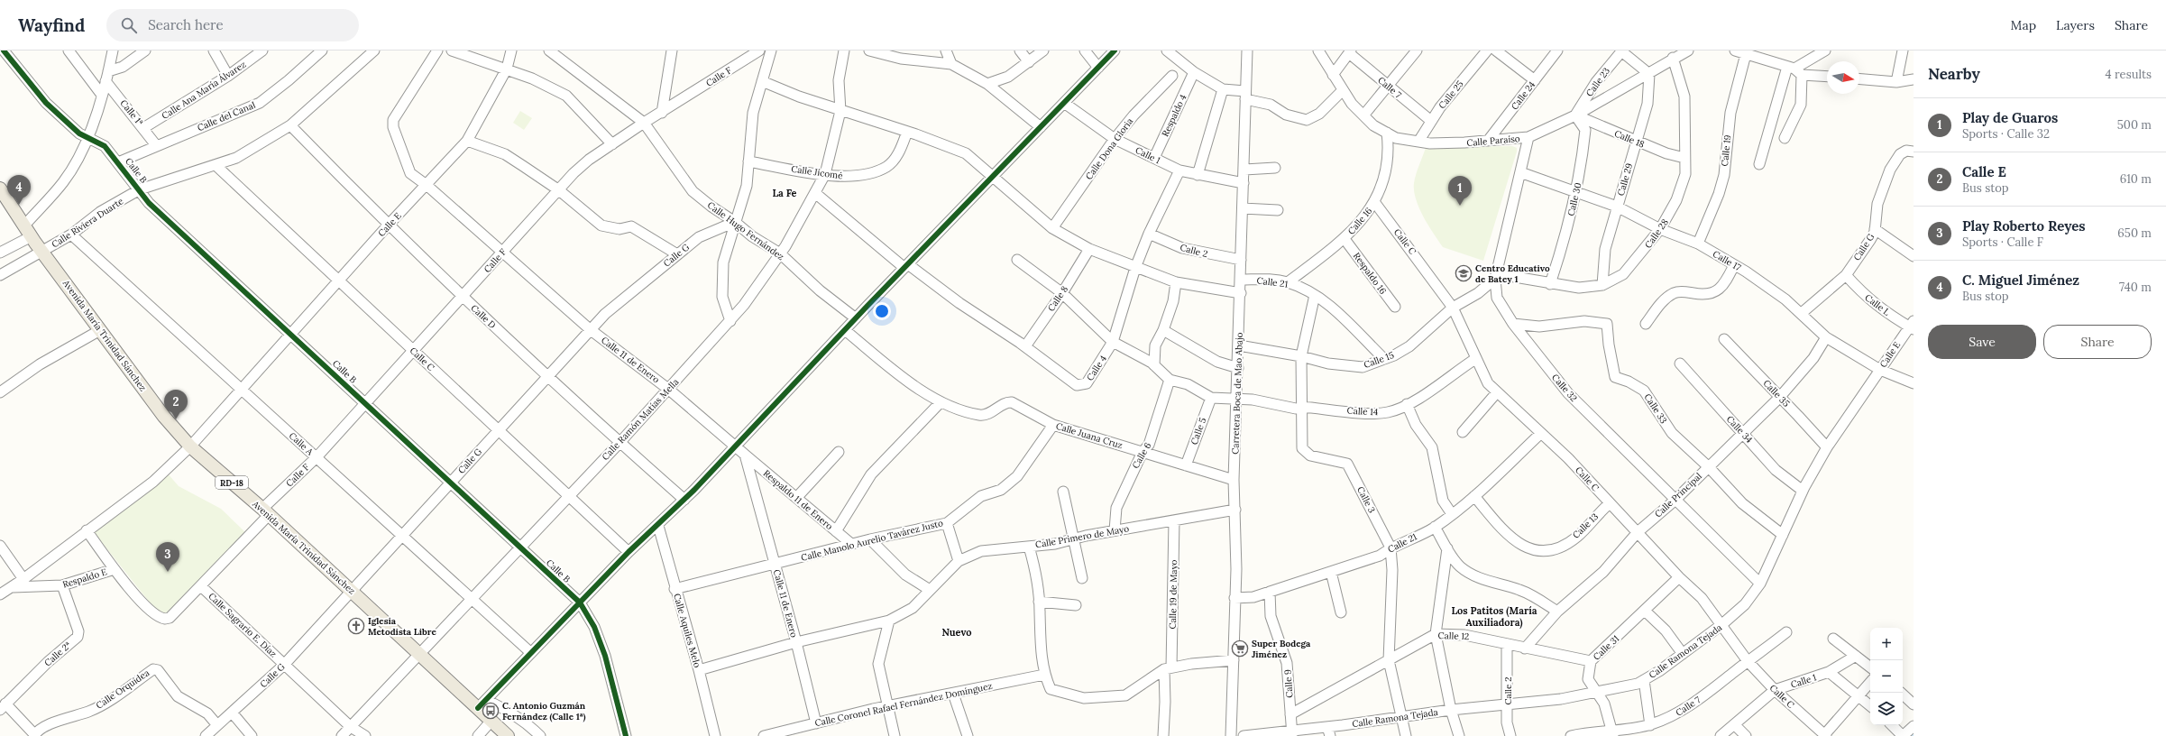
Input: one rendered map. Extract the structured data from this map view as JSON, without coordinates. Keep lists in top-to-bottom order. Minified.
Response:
{"streets":{"main road":["Avenida María Trinidad Sánchez","RD-18"],"street":["Calle F","Calle 23","Calle 7","Calle Ana María Álvarez","Calle 25","Calle 24","Calle 1ª","Respaldo 4","Calle del Canal","Calle 18","Calle Paraíso","Calle Dona Gloria","Calle 19","Calle 1","Calle B","Calle Jicomé","Calle 29","Calle 30","Calle 16","Calle Riviera Duarte","Calle E","Calle Hugo Fernández","Calle 28","Calle C","Calle G","Calle 2","Calle 17","Respaldo 16","Calle 21","Calle 8","Calle L","Calle D","Calle 11 de Enero","Calle 15","Calle 4","Calle 32","Carretera Boca de Mao Abajo","Calle 35","Calle 33","Calle 14","Calle Ramón Matías Mella","Calle 34","Calle 5","Calle Juana Cruz","Calle A","Calle 6","Calle Principal","Respaldo 11 de Enero","Calle 3","Calle 13","Calle Primero de Mayo","Calle Manolo Aurelio Tavárez Justo","Respaldo E","Calle 19 de Mayo","Calle Sagrario E. Díaz","Calle Aquiles Melo","Calle 12","Calle 31","Calle Ramona Tejada","Calle 2ª","Calle 9","Calle Orquídea","Calle Coronel Rafael Fernández Domínguez"]},"crossings":[["Calle F","Calle B"],["Calle F","Calle E"],["Calle F","Calle Hugo Fernández"],["Calle F","Calle C"],["Calle F","Calle D"],["Calle F","Avenida María Trinidad Sánchez"],["Calle F","Calle 11 de Enero"],["Calle F","Calle A"],["Calle F","Respaldo E"],["Calle F","Calle Sagrario E. Díaz"],["Calle 23","Calle 18"],["Calle 23","Calle Paraíso"],["Calle 23","Calle 30"],["Calle 7","Calle 25"],["Calle 7","Calle C"],["Calle 7","Calle 31"],["Calle Ana María Álvarez","Calle 1ª"],["Calle 25","Calle Paraíso"],["Calle 24","Calle Paraíso"],["Calle 1ª","Calle del Canal"],["Respaldo 4","Calle 1"],["Calle del Canal","Calle B"],["Calle 18","Calle Paraíso"],["Calle 18","Calle 29"],["Calle 18","Calle 30"],["Calle 18","Calle 28"],["Calle Paraíso","Calle 29"],["Calle Paraíso","Calle 30"],["Calle Paraíso","Calle 16"],["Calle Paraíso","Calle 28"],["Calle Paraíso","Calle 32"],["Calle Dona Gloria","Calle 1"],["Calle 19","Calle 17"],["Calle 1","Calle C"],["Calle 1","Calle 4"],["Calle 1","Carretera Boca de Mao Abajo"],["Calle B","Calle Riviera Duarte"],["Calle B","Calle E"],["Calle B","Calle G"],["Calle B","Calle Ramón Matías Mella"],["Calle Jicomé","Calle Ramón Matías Mella"],["Calle 29","Calle 28"],["Calle 29","Calle 17"],["Calle 30","Calle 28"],["Calle 30","Calle 17"],["Calle 16","Calle C"],["Calle 16","Respaldo 16"],["Calle 16","Calle 21"],["Calle Riviera Duarte","Calle C"],["Calle Riviera Duarte","Calle D"],["Calle Riviera Duarte","Avenida María Trinidad Sánchez"],["Calle Riviera Duarte","Calle A"],["Calle E","Calle C"],["Calle E","Calle 17"],["Calle E","Calle L"],["Calle E","Calle D"],["Calle E","Avenida María Trinidad Sánchez"],["Calle E","Calle 11 de Enero"],["Calle E","Calle A"],["Calle E","Respaldo E"],["Calle E","Calle Ramona Tejada"],["Calle Hugo Fernández","Calle G"],["Calle Hugo Fernández","Calle Ramón Matías Mella"],["Calle 28","Calle 17"],["Calle 28","Calle 15"],["Calle 28","Calle 32"],["Calle C","Calle G"],["Calle C","Calle 21"],["Calle C","Calle 15"],["Calle C","Calle 14"],["Calle C","Calle Ramón Matías Mella"],["Calle C","Calle Principal"],["Calle C","Calle 13"],["Calle C","Calle 31"],["Calle C","Calle Ramona Tejada"],["Calle G","Calle 17"],["Calle G","Calle L"],["Calle G","Calle D"],["Calle G","Avenida María Trinidad Sánchez"],["Calle G","Calle 11 de Enero"],["Calle G","Calle A"],["Calle G","Calle Sagrario E. Díaz"],["Calle G","Calle Orquídea"],["Calle 2","Calle 4"],["Calle 2","Carretera Boca de Mao Abajo"],["Calle 2","Calle 12"],["Calle 2","Calle Ramona Tejada"],["Calle 17","Calle 32"],["Calle 17","Calle Principal"],["Calle 17","Calle Ramona Tejada"],["Calle 21","Calle 15"],["Calle 21","Carretera Boca de Mao Abajo"],["Calle 21","Calle 3"],["Calle 21","Calle 13"],["Calle 21","Calle 9"],["Calle 8","Calle 4"],["Calle D","Calle Ramón Matías Mella"],["Avenida María Trinidad Sánchez","Calle Ramón Matías Mella"],["Calle 11 de Enero","Calle Ramón Matías Mella"],["Calle 11 de Enero","Respaldo 11 de Enero"],["Calle 11 de Enero","Calle Primero de Mayo"],["Calle 11 de Enero","Calle Manolo Aurelio Tavárez Justo"],["Calle 11 de Enero","Calle Coronel Rafael Fernández Domínguez"],["Calle 15","Calle 32"],["Calle 15","Carretera Boca de Mao Abajo"],["Calle 15","Calle 3"],["Calle 4","Calle Ramón Matías Mella"],["Calle 32","Calle 33"],["Calle 32","Calle Principal"],["Calle 32","Calle Ramona Tejada"],["Carretera Boca de Mao Abajo","Calle 14"],["Carretera Boca de Mao Abajo","Calle Juana Cruz"],["Carretera Boca de Mao Abajo","Calle Primero de Mayo"],["Calle 35","Calle Principal"],["Calle 35","Calle Ramona Tejada"],["Calle 33","Calle Principal"],["Calle 33","Calle Ramona Tejada"],["Calle 14","Calle 5"],["Calle 14","Calle 3"],["Calle Ramón Matías Mella","Calle A"],["Calle Ramón Matías Mella","Calle Sagrario E. Díaz"],["Calle 34","Calle Principal"],["Calle 34","Calle Ramona Tejada"],["Calle 5","Calle Juana Cruz"],["Calle Juana Cruz","Calle 6"],["Calle Juana Cruz","Calle Manolo Aurelio Tavárez Justo"],["Calle 6","Calle Primero de Mayo"],["Calle Principal","Calle 12"],["Respaldo 11 de Enero","Calle Manolo Aurelio Tavárez Justo"],["Calle 3","Calle 12"],["Calle 3","Calle Ramona Tejada"],["Calle Primero de Mayo","Calle 19 de Mayo"],["Calle Primero de Mayo","Calle Aquiles Melo"],["Calle Manolo Aurelio Tavárez Justo","Calle Aquiles Melo"],["Respaldo E","Calle 2ª"],["Calle 12","Calle 31"],["Calle 12","Calle 9"],["Calle 31","Calle Ramona Tejada"],["Calle Ramona Tejada","Calle 9"]],"districts":["La Fe","Los Patitos (María Auxiliadora)","Nuevo"],"places":{"school or university":["Centro Educativo de Batey 1"],"church":["Iglesia Metodista Libre"],"supermarket":["Super Bodega Jiménez"],"bus stop":["C. Antonio Guzmán Fernández (Calle 1ª)"]},"north":"right","page":{"header":"Wayfind","search":"Search here","nav":["Map","Layers","Share"],"heading":["Nearby","4 results"],"list":[{"mark":"1","name":"Play de Guaros","note":"Sports · Calle 32","value":"500 m"},{"mark":"2","name":"Calle E","note":"Bus stop","value":"610 m"},{"mark":"3","name":"Play Roberto Reyes","note":"Sports · Calle F","value":"650 m"},{"mark":"4","name":"C. Miguel Jiménez","note":"Bus stop","value":"740 m"}],"pins":["4","1","2","3"],"buttons":["Save","Share"],"map_buttons":["+","−"]}}
